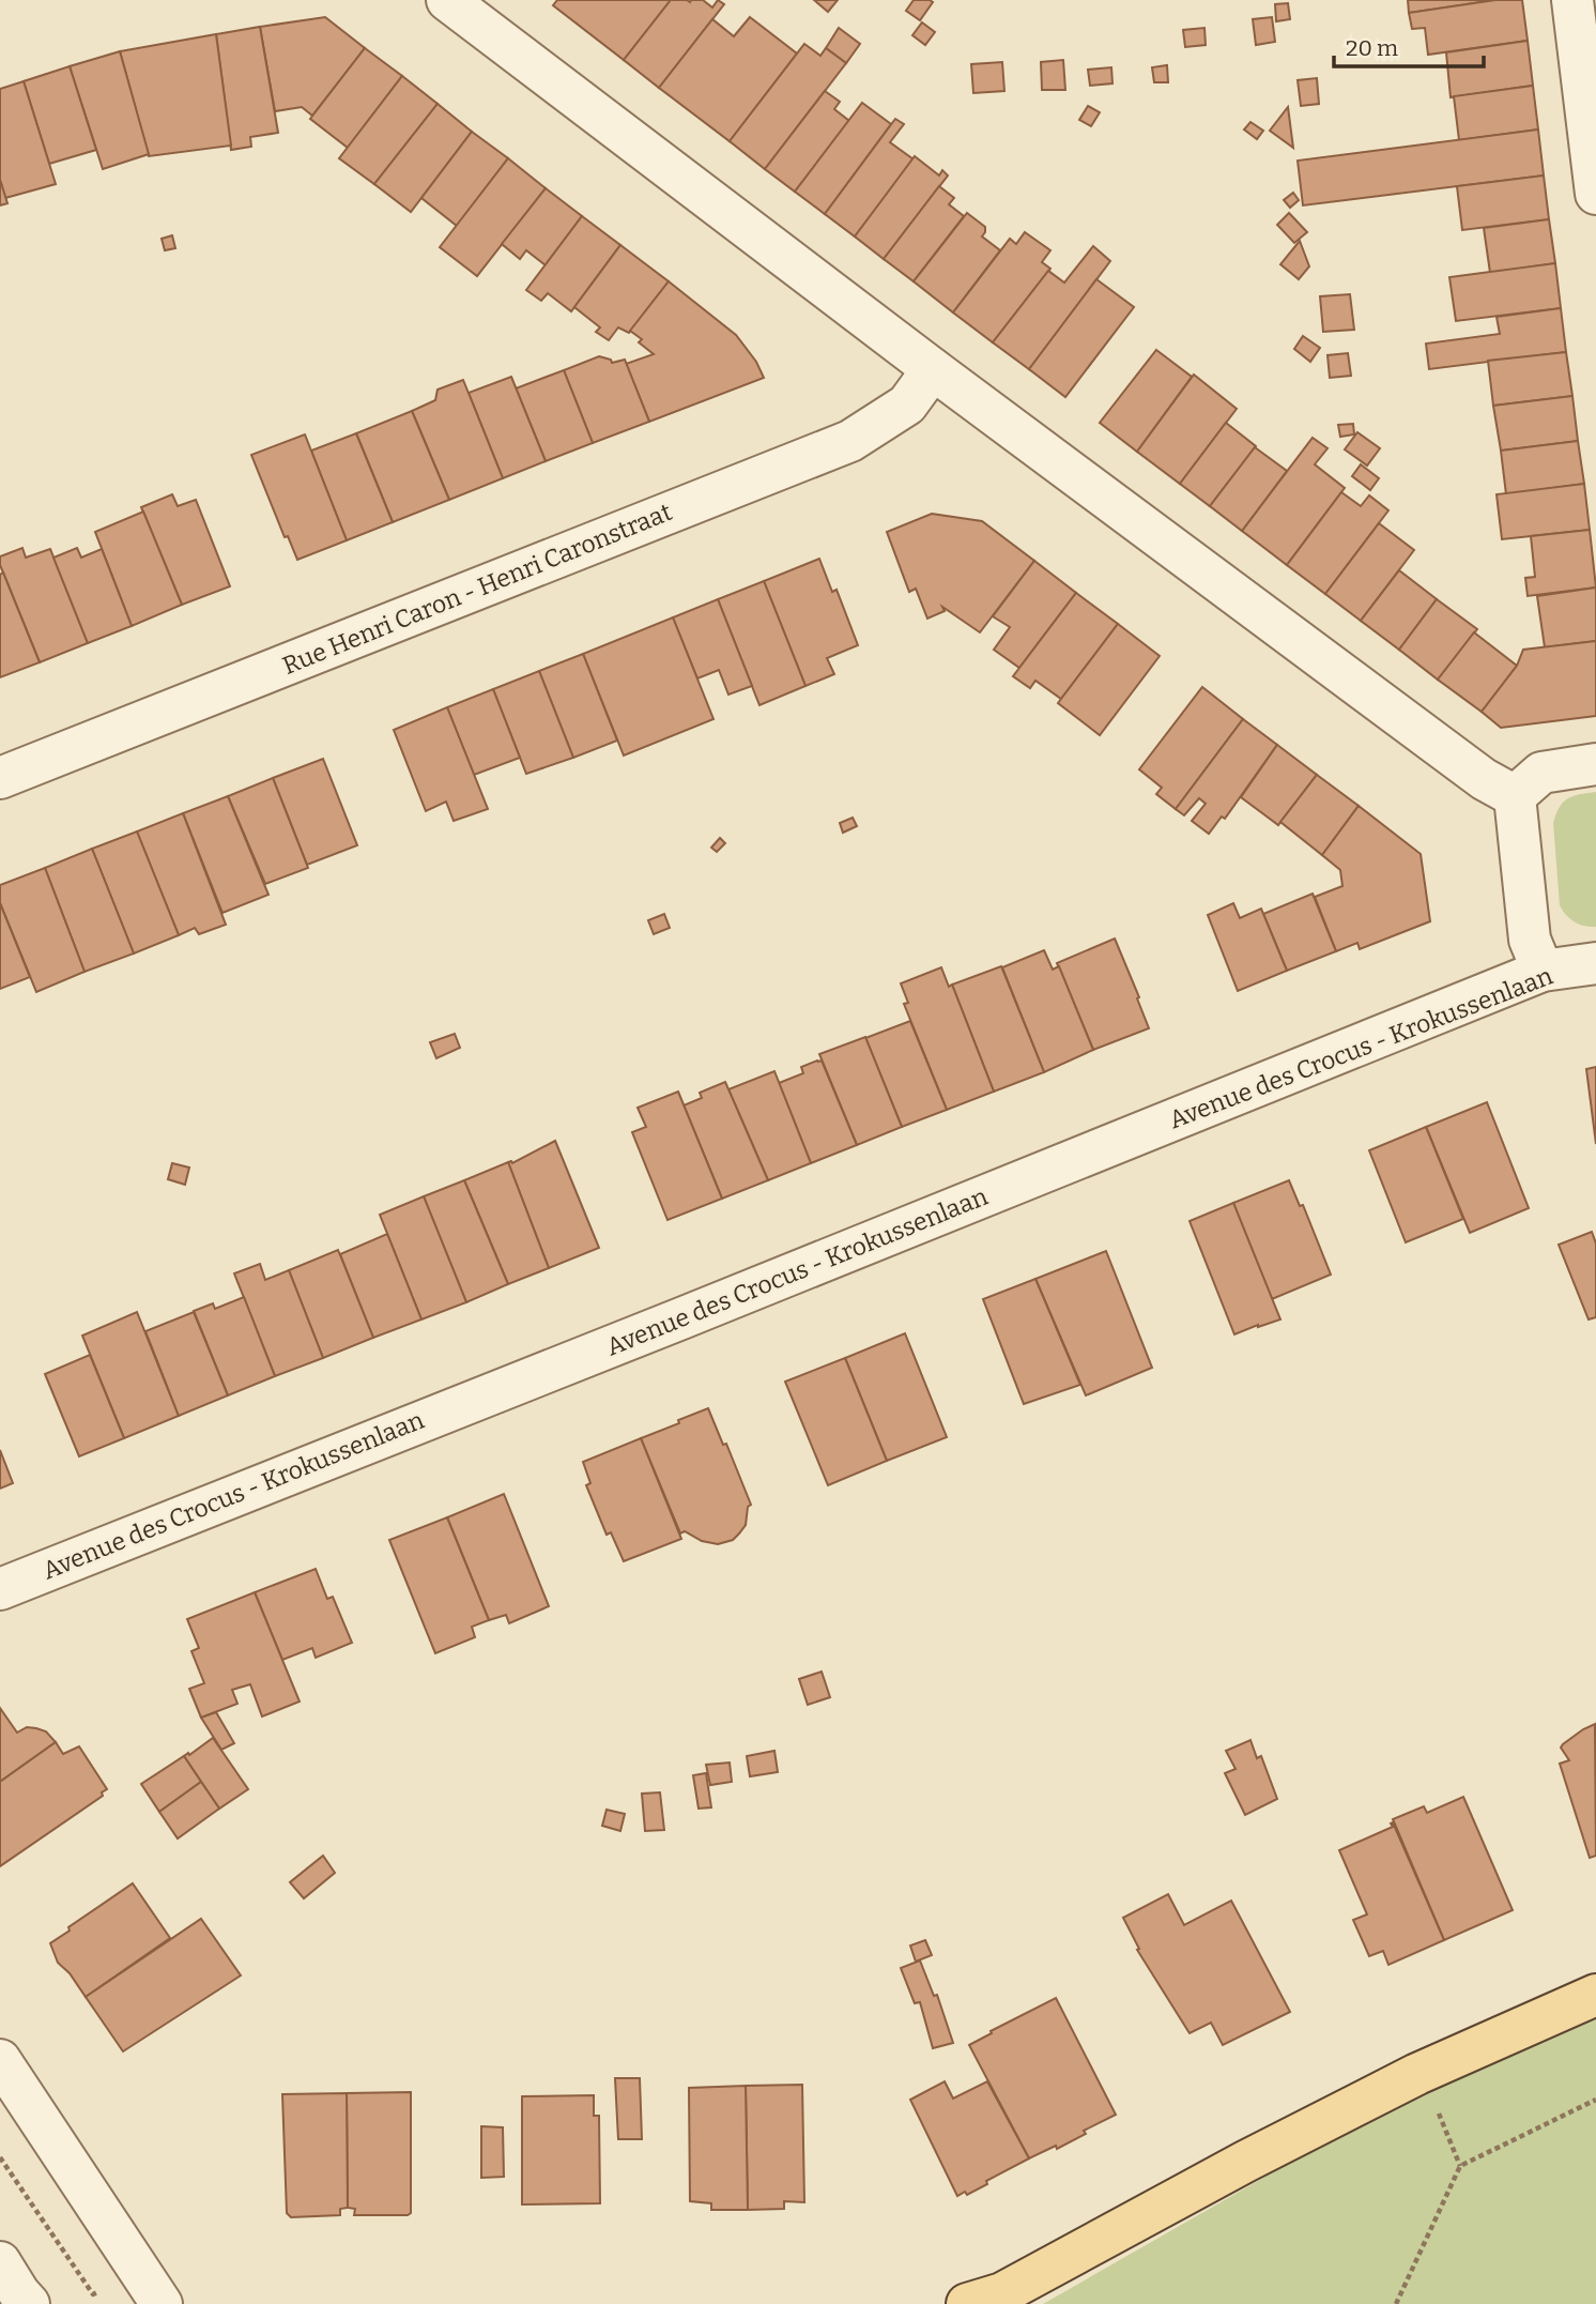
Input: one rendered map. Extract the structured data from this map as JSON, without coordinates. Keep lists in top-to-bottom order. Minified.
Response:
{"streets":{"street":["Rue Henri Caron - Henri Caronstraat","Avenue des Crocus - Krokussenlaan"]},"scale_bar":"20 m"}
